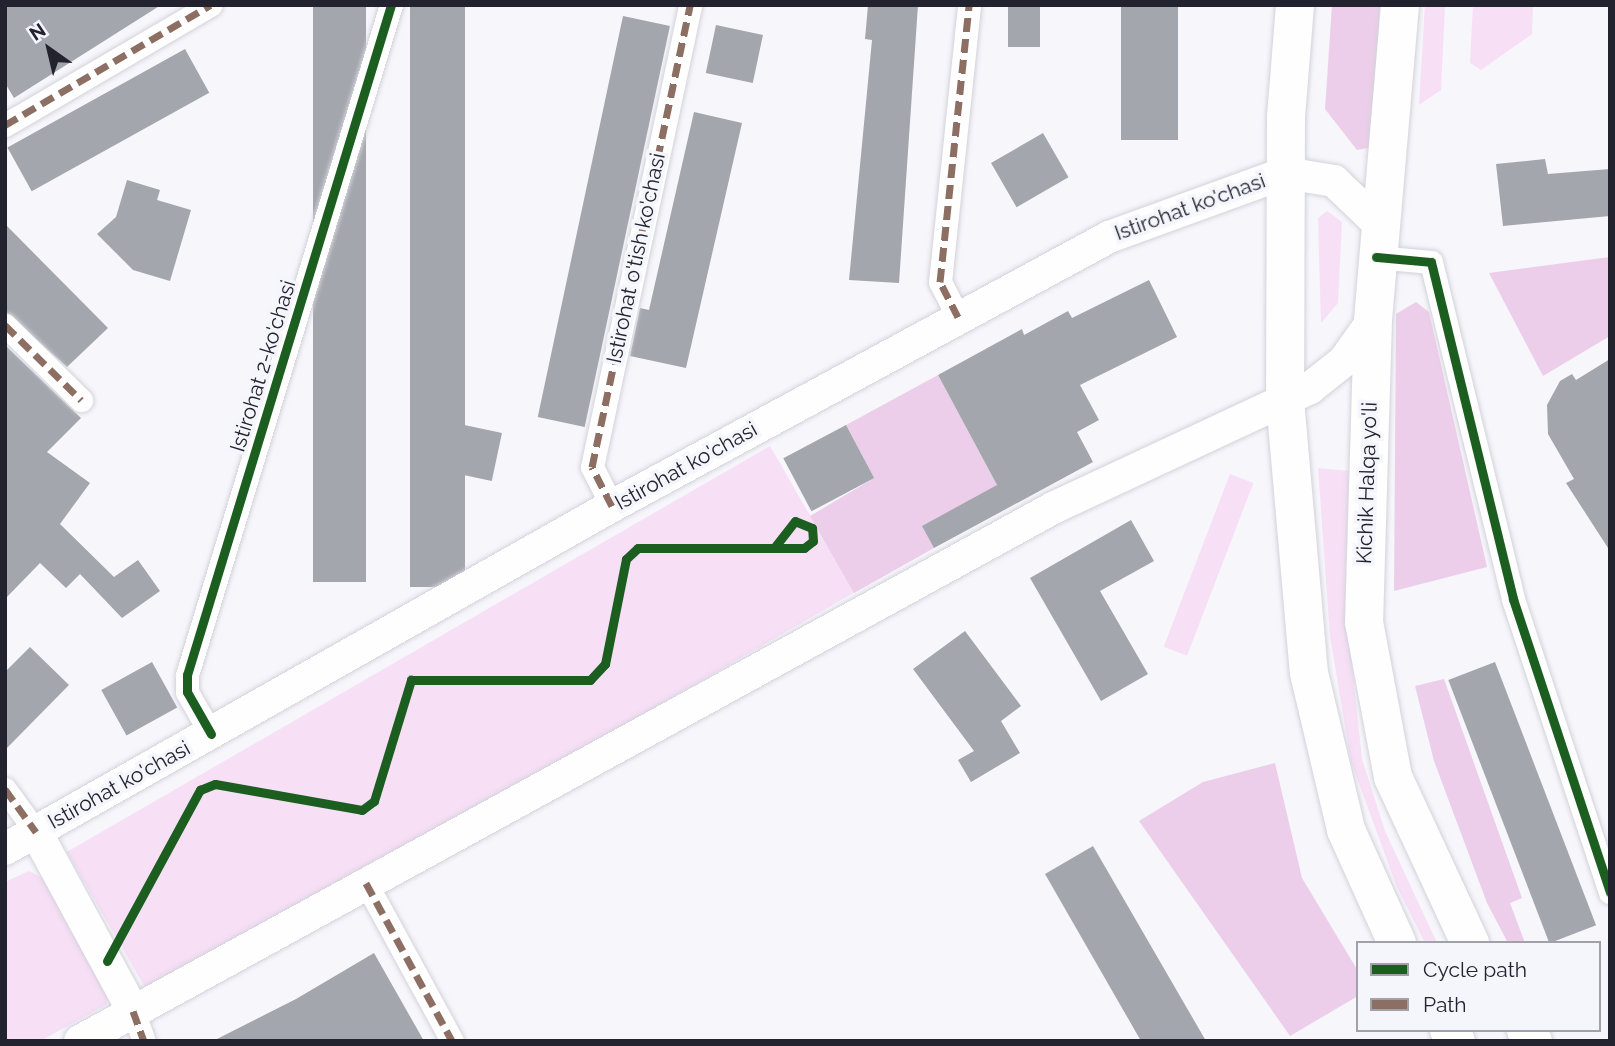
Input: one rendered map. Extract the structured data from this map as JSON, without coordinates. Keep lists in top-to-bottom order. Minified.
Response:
{"streets":{"highway":["Kichik Halqa yo'li"],"main road":["Istirohat ko'chasi"],"street":["Istirohat o'tish ko'chasi","Istirohat 2-ko'chasi"]},"crossings":[["Istirohat ko'chasi","Istirohat o'tish ko'chasi"],["Istirohat ko'chasi","Istirohat 2-ko'chasi"],["Istirohat ko'chasi","Kichik Halqa yo'li"]],"legend":["Cycle path","Path"],"north":"top left"}
